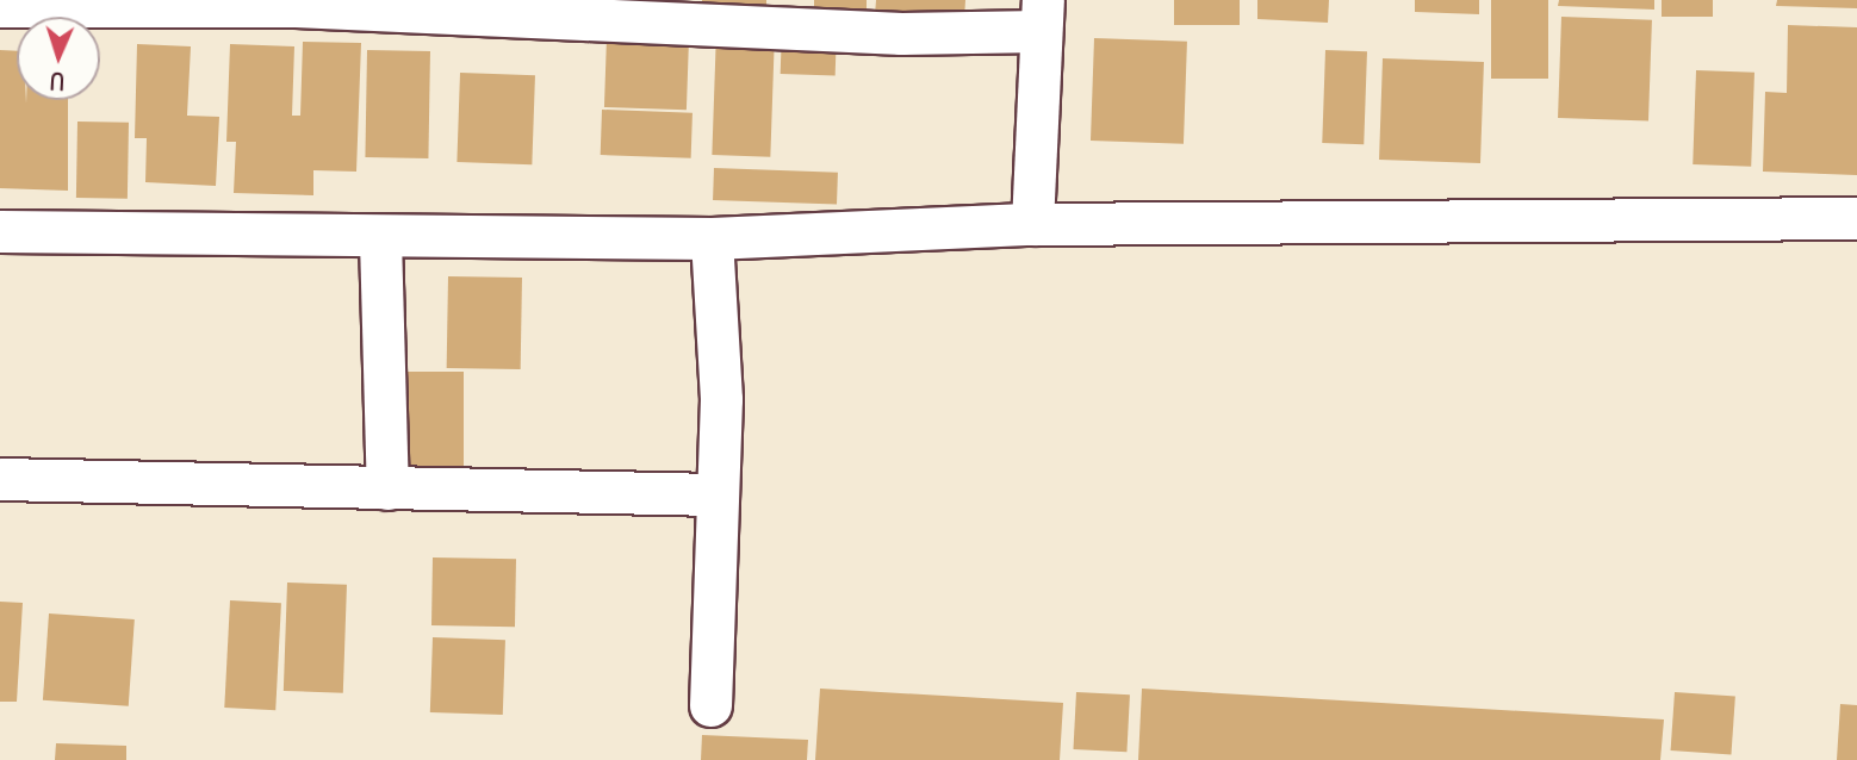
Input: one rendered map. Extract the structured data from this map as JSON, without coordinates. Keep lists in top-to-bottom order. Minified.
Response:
{"north":"bottom"}
